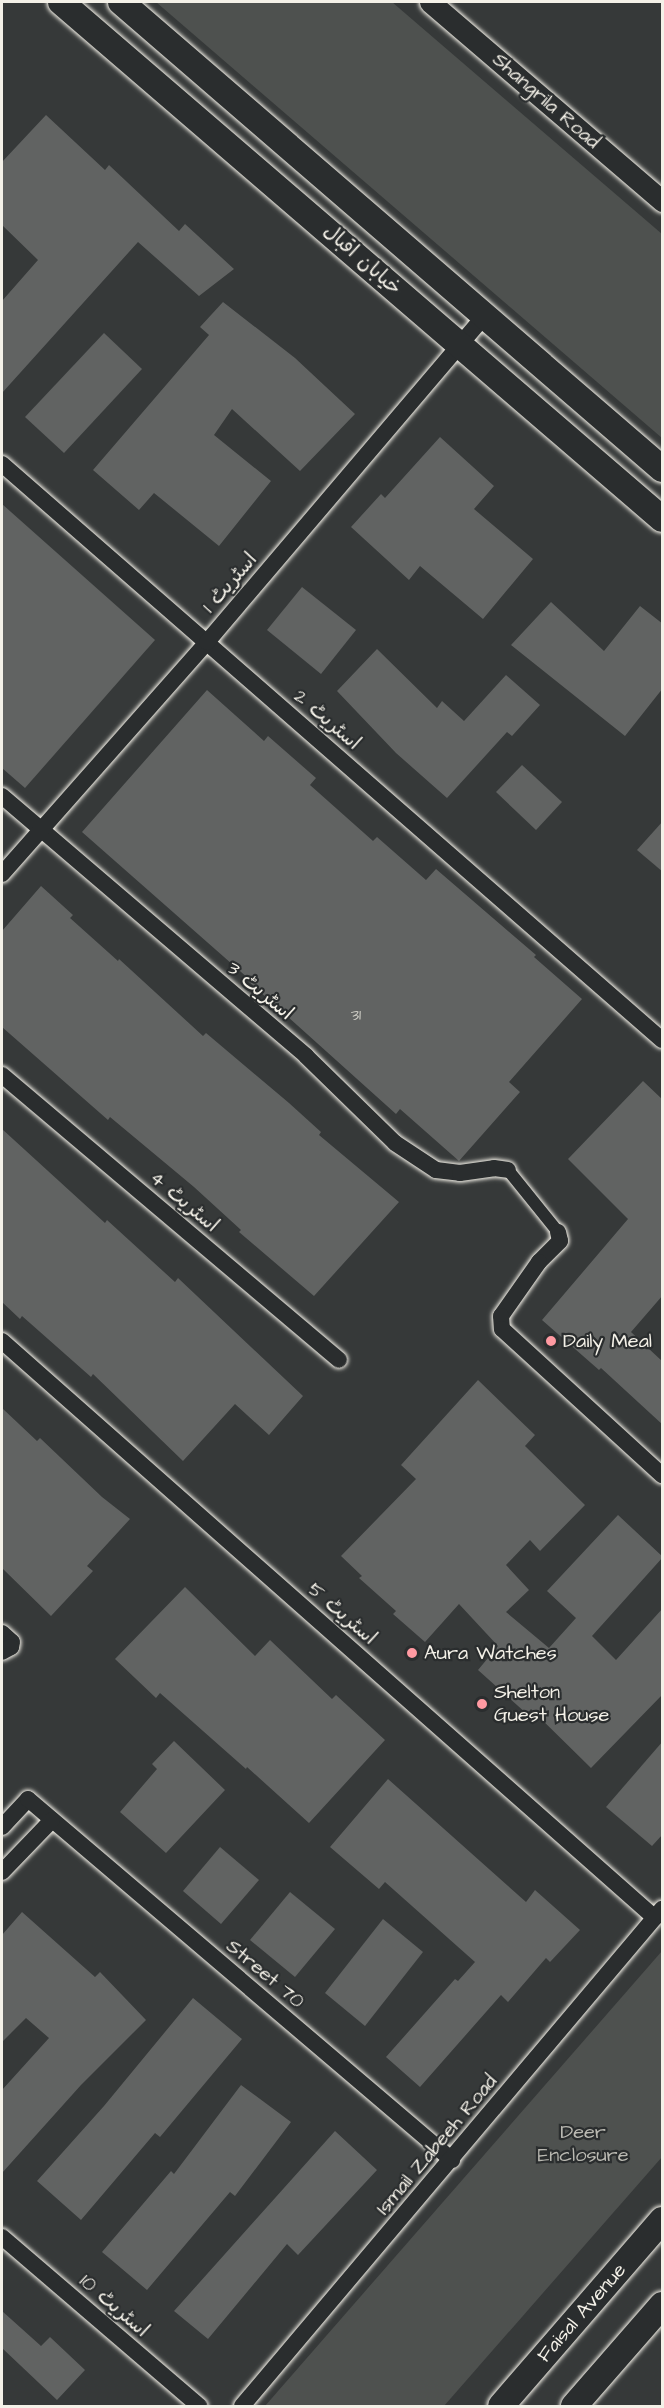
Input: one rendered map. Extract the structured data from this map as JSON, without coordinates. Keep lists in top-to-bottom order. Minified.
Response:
{"streets":{"main road":["خیابان اقبال","Faisal Avenue"],"street":["Shangrila Road","اسٹریٹ 1","اسٹریٹ 2","اسٹریٹ 3","اسٹریٹ 4","اسٹریٹ 5","Street 70","Ismail Zabeeh Road","اسٹریٹ 10"]},"crossings":[["خیابان اقبال","اسٹریٹ 1"],["اسٹریٹ 1","اسٹریٹ 2"],["اسٹریٹ 1","اسٹریٹ 3"],["اسٹریٹ 5","Ismail Zabeeh Road"],["Street 70","Ismail Zabeeh Road"]],"parks":["Deer Enclosure"],"places":["Daily Meal","Aura Watches","Shelton Guest House"],"house_numbers":["31"]}
